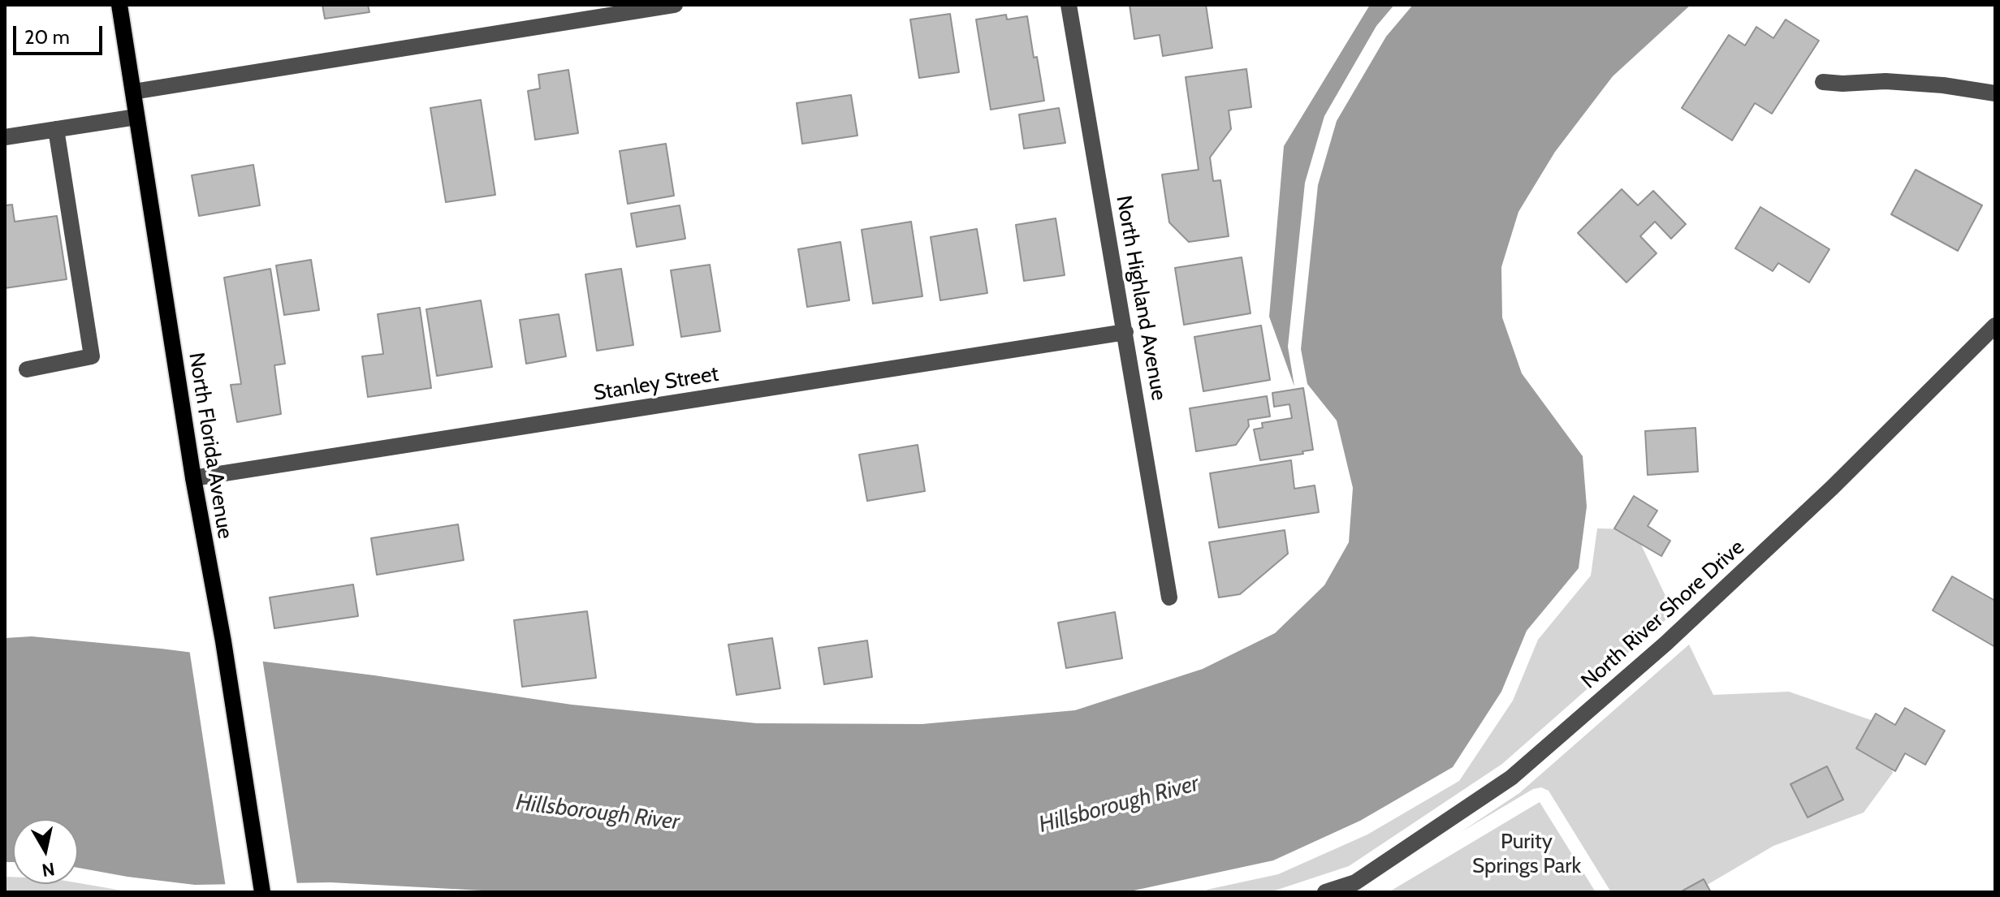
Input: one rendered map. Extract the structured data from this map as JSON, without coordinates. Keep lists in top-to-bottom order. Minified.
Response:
{"streets":{"main road":["North Florida Avenue"],"street":["North Highland Avenue","Stanley Street","North River Shore Drive"]},"crossings":[["North Highland Avenue","Stanley Street"],["Stanley Street","North Florida Avenue"]],"water":["Hillsborough River"],"parks":["Purity Springs Park"],"scale_bar":"20 m","north":"bottom"}
